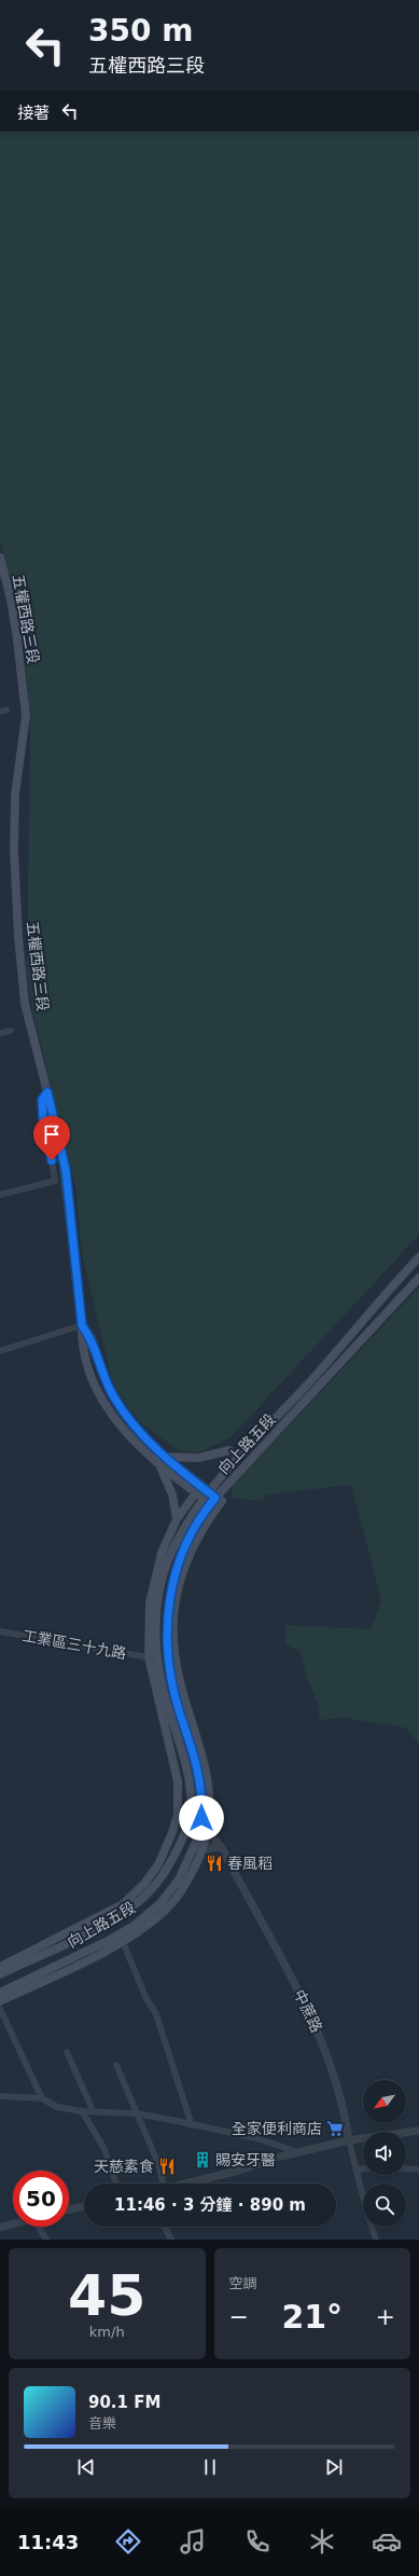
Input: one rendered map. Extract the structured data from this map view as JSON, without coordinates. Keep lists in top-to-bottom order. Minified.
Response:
{"streets":{"main road":["五權西路三段","向上路五段"],"street":["工業區三十九路","中蔗路"]},"crossings":[["五權西路三段","向上路五段"],["向上路五段","工業區三十九路"],["向上路五段","中蔗路"]],"places":{"restaurant":["春風稻","天慈素食"],"supermarket":["全家便利商店"],"building":["賜安牙醫"]},"north":"bottom left","page":{"turn":["350 m","五權西路三段"],"then":"接著","limit":"50","trip":"11:46 · 3 分鐘 · 890 m","tile":[["45","km/h"],"空調"],"heat":["−","21°","+"],"song":["90.1 FM","音樂"],"tabs":"11:43"}}
